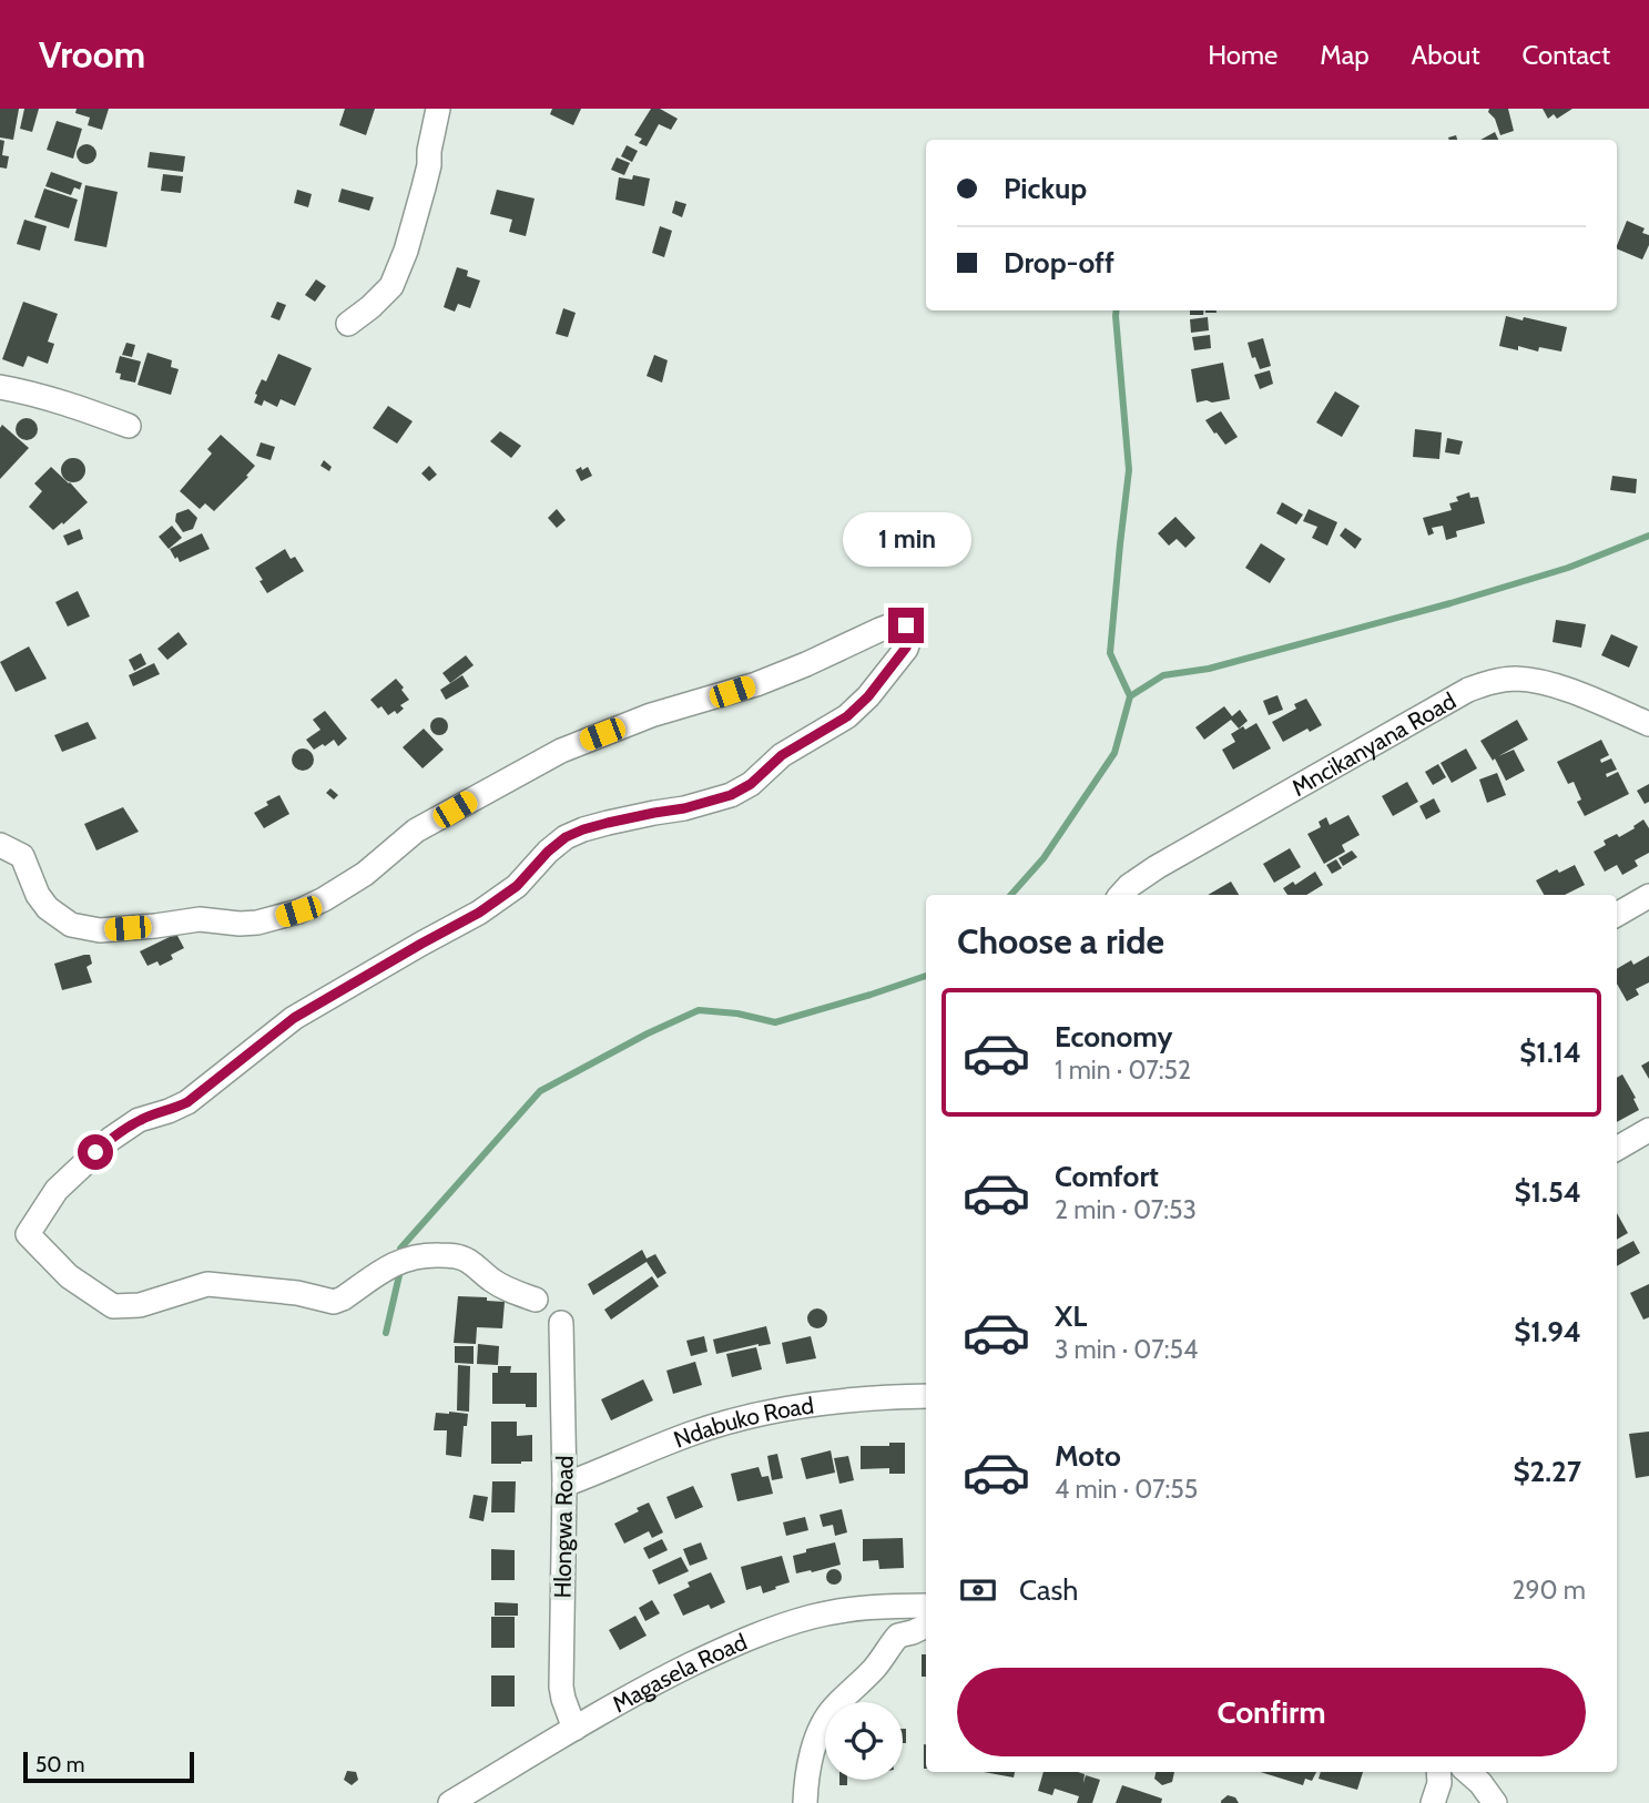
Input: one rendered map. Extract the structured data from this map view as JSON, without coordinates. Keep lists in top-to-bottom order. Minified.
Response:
{"streets":{"street":["Mncikanyana Road","Ndabuko Road","Hlongwa Road","Magasela Road"]},"crossings":[["Ndabuko Road","Hlongwa Road"],["Hlongwa Road","Magasela Road"]],"scale_bar":"50 m","page":{"header":"Vroom","nav":["Home","Map","About","Contact"],"banner":["Pickup","Drop-off"],"bubble":"1 min","heading":"Choose a ride","list":[{"name":"Economy","note":"1 min · 07:52","value":"$1.14"},{"name":"Comfort","note":"2 min · 07:53","value":"$1.54"},{"name":"XL","note":"3 min · 07:54","value":"$1.94"},{"name":"Moto","note":"4 min · 07:55","value":"$2.27"}],"pay":["Cash","290 m"],"buttons":"Confirm","scale":"50 m"}}
